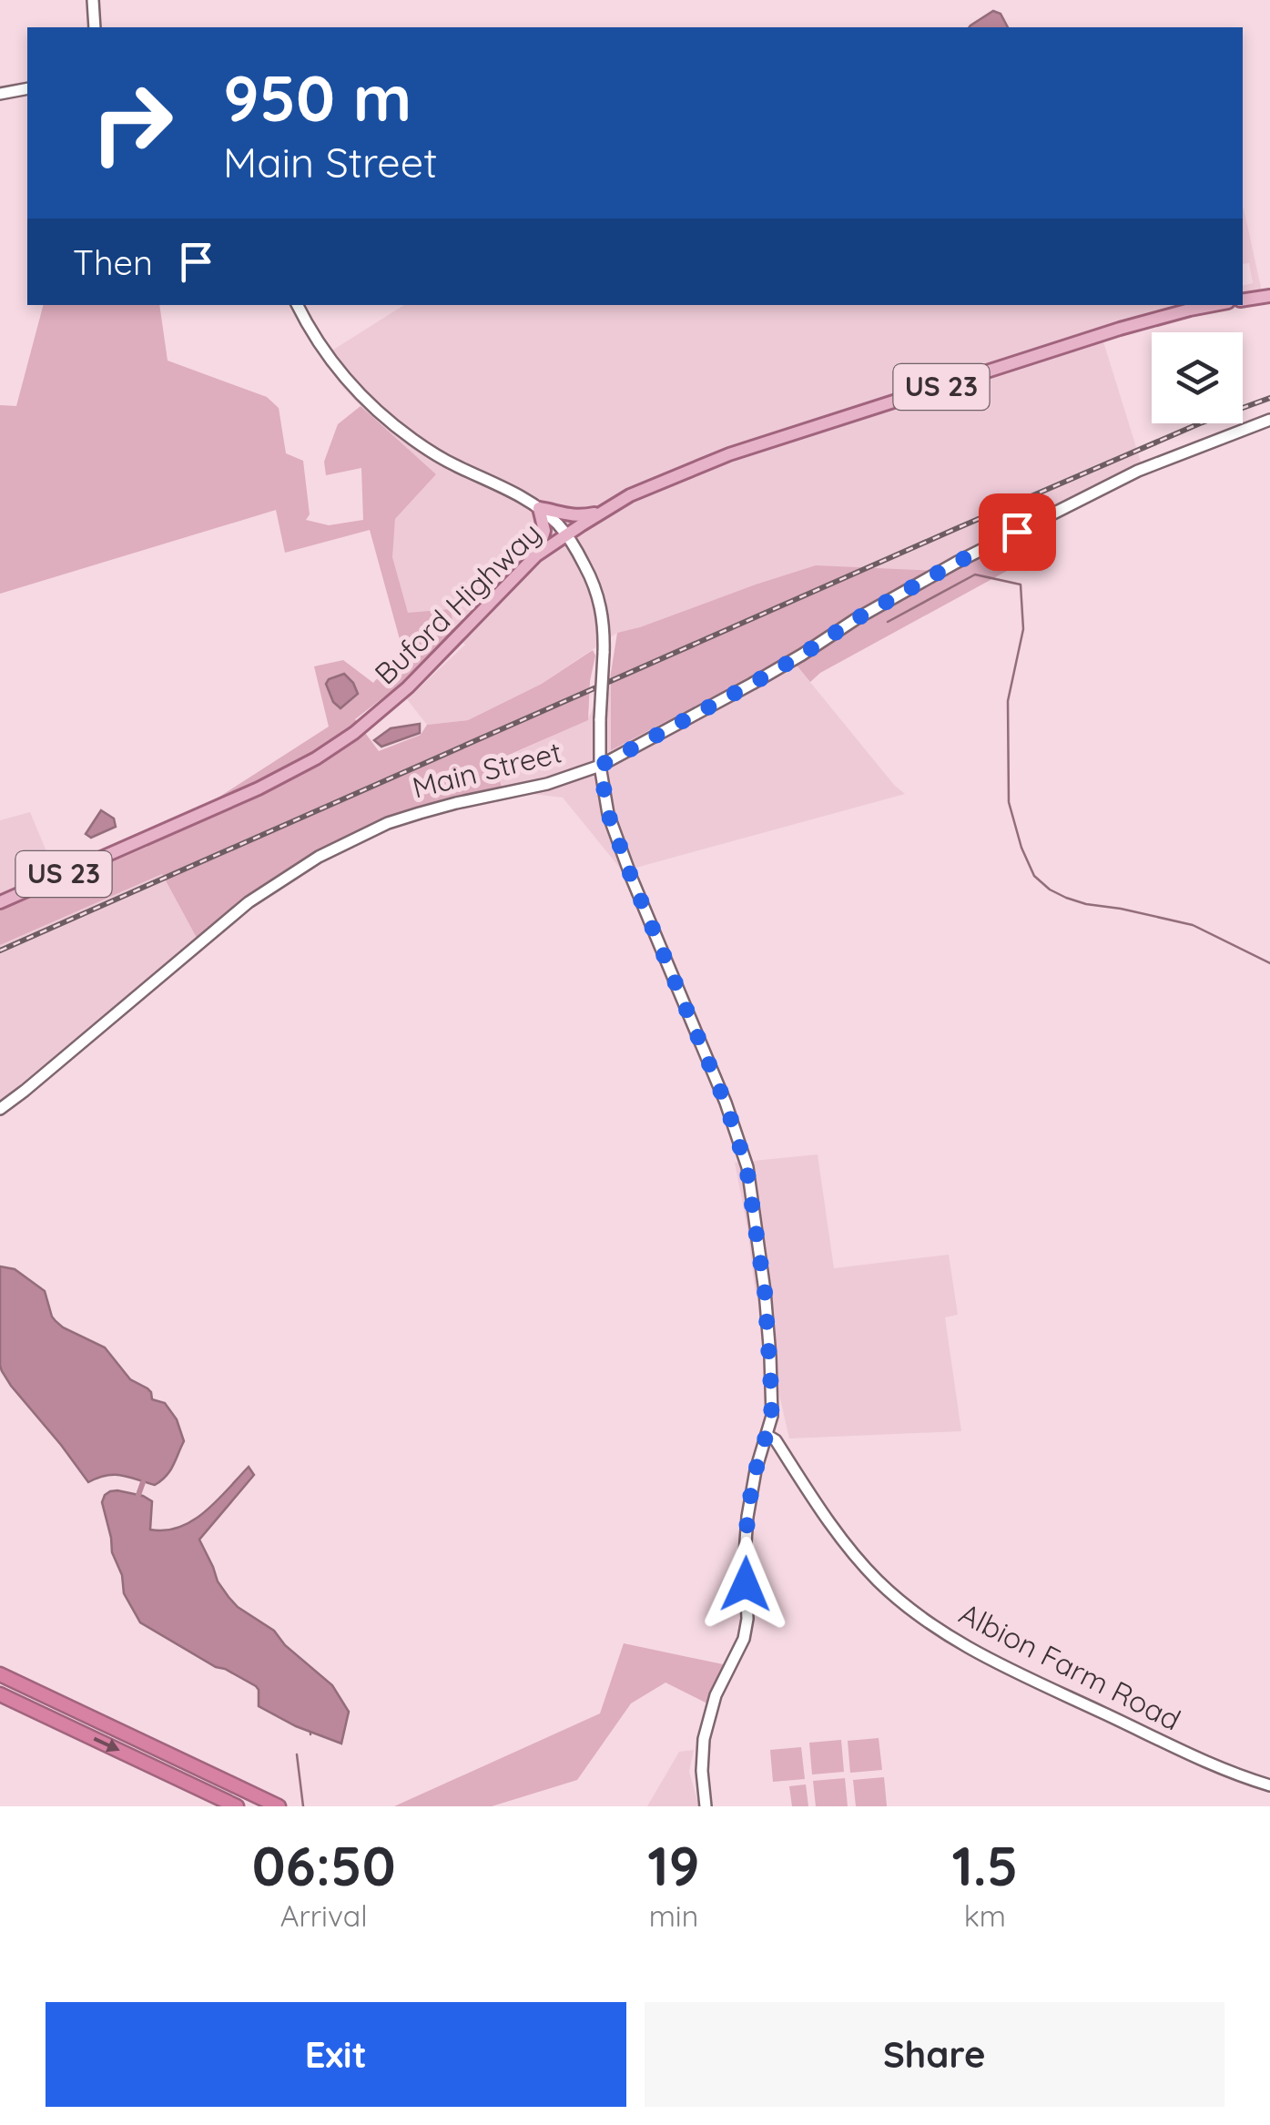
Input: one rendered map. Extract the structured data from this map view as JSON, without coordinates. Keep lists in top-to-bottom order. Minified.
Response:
{"streets":{"main road":["US 23","Buford Highway"],"street":["Main Street","Albion Farm Road"]},"page":{"turn":["950 m","Main Street"],"then":"Then","eta":["06:50","Arrival","19","min","1.5","km"],"buttons":["Exit","Share"]}}
